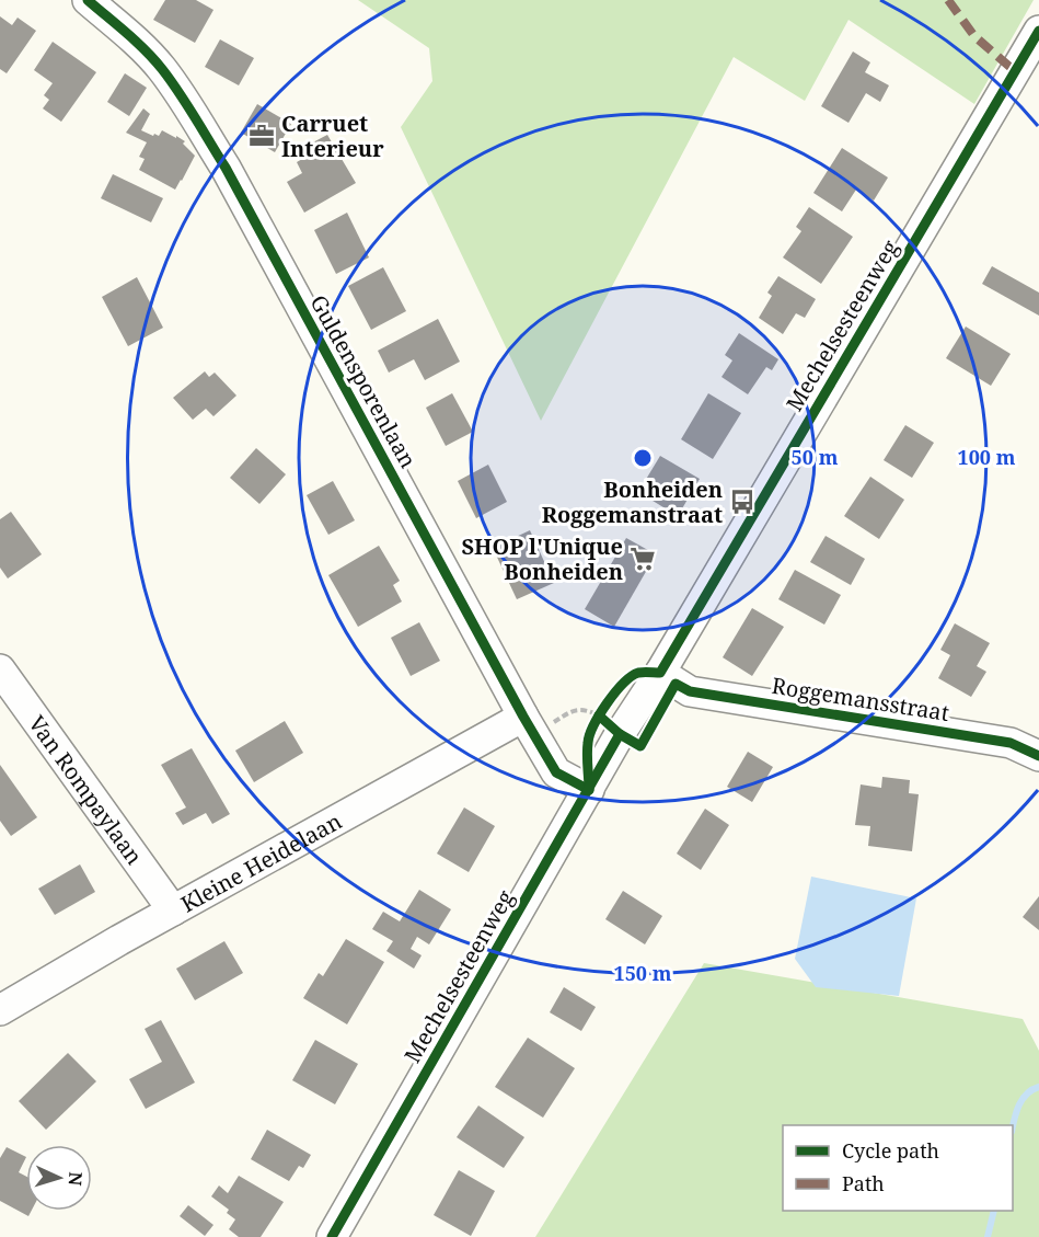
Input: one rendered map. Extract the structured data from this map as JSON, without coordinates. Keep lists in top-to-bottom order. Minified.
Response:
{"streets":{"street":["Mechelsesteenweg","Guldensporenlaan","Roggemansstraat","Van Rompaylaan","Kleine Heidelaan"]},"crossings":[["Mechelsesteenweg","Guldensporenlaan"],["Mechelsesteenweg","Roggemansstraat"],["Guldensporenlaan","Kleine Heidelaan"],["Van Rompaylaan","Kleine Heidelaan"]],"places":{"office":["Carruet Interieur"],"bus stop":["Bonheiden Roggemanstraat"],"supermarket":["SHOP l'Unique Bonheiden"]},"legend":["Cycle path","Path"],"north":"right","rings":["50 m","100 m","150 m"]}
